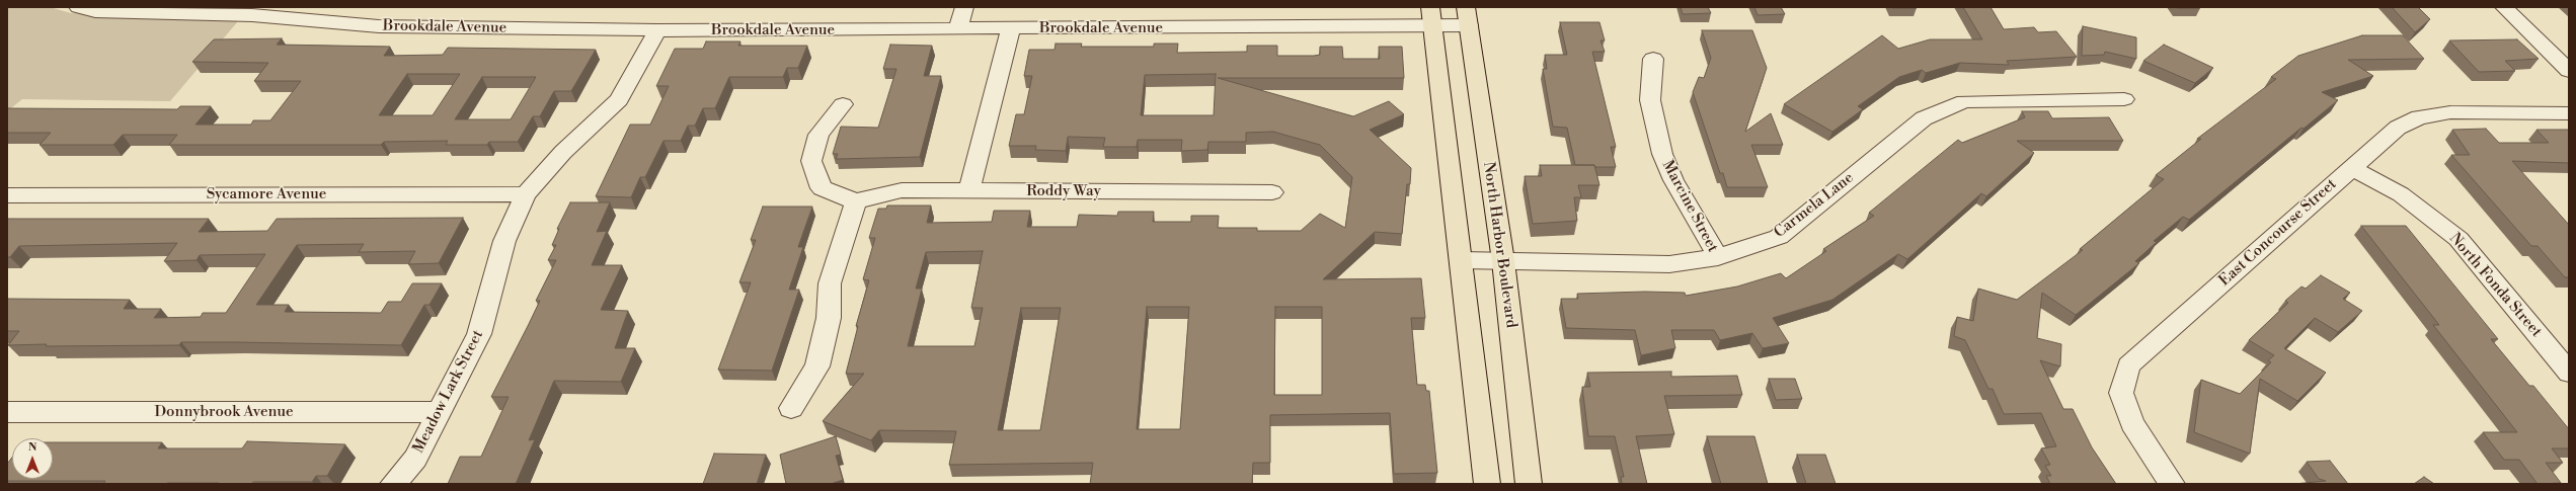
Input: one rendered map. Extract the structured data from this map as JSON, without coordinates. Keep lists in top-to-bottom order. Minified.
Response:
{"streets":{"main road":["North Harbor Boulevard"],"street":["Brookdale Avenue","Roddy Way","Sycamore Avenue","Carmela Lane","Marcine Street","East Concourse Street","North Fonda Street","Meadow Lark Street","Donnybrook Avenue"]},"crossings":[["Brookdale Avenue","North Harbor Boulevard"],["Brookdale Avenue","Meadow Lark Street"],["Sycamore Avenue","Meadow Lark Street"],["Carmela Lane","Marcine Street"],["Carmela Lane","North Harbor Boulevard"],["East Concourse Street","North Fonda Street"],["Meadow Lark Street","Donnybrook Avenue"]],"north":"top"}
